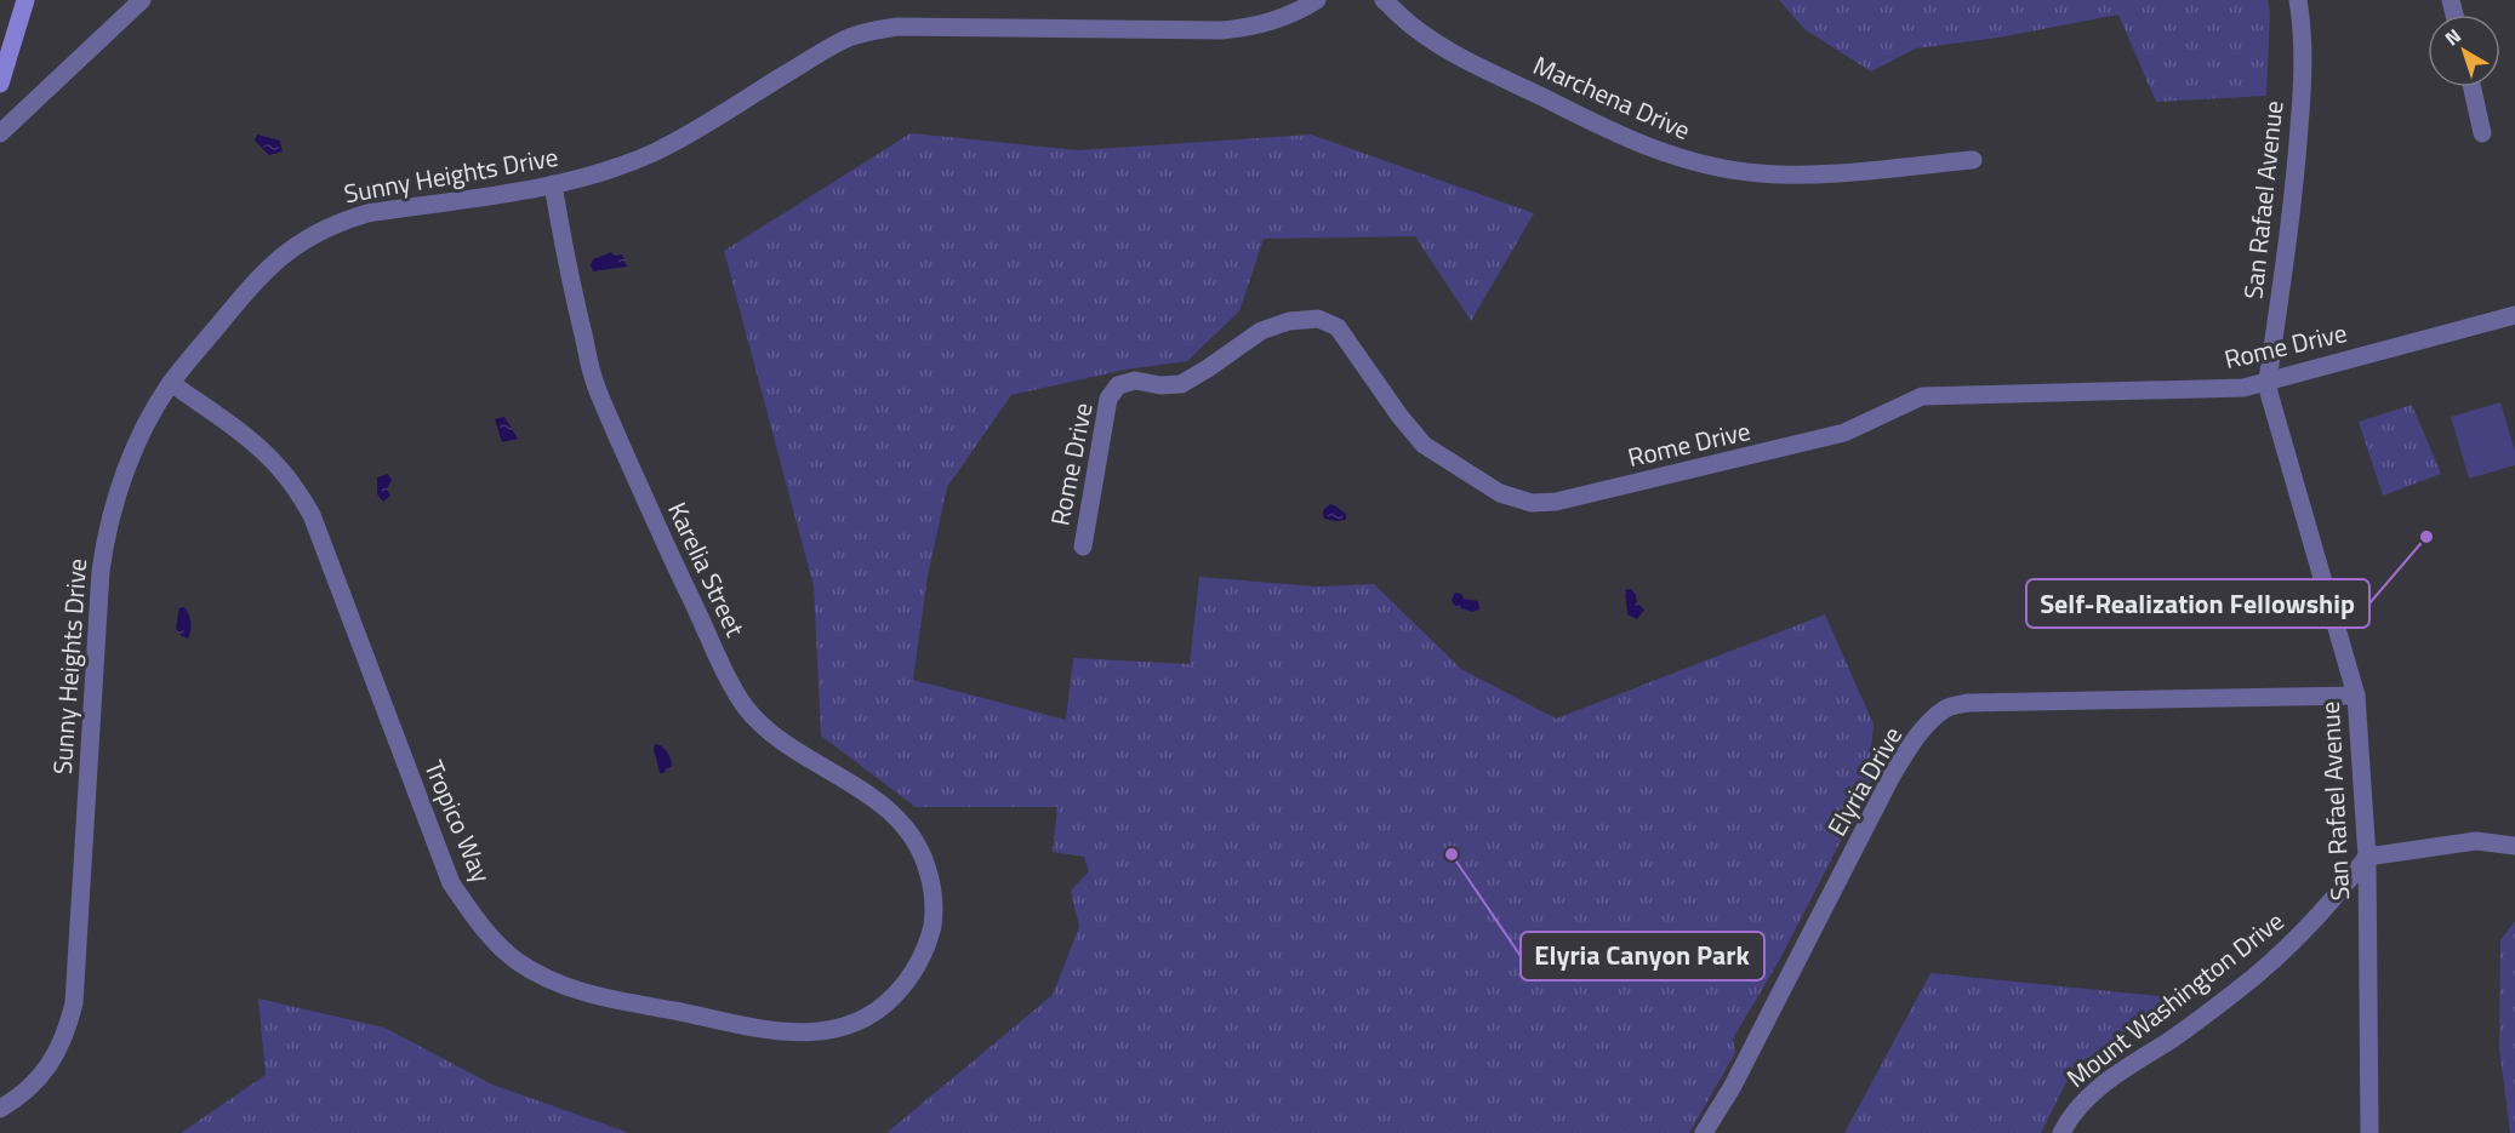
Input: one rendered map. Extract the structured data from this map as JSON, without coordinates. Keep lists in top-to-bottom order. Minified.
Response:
{"streets":{"street":["Marchena Drive","Sunny Heights Drive","San Rafael Avenue","Rome Drive","Karelia Street","Elyria Drive","Tropico Way","Mount Washington Drive"]},"crossings":[["Sunny Heights Drive","Karelia Street"],["Sunny Heights Drive","Tropico Way"],["San Rafael Avenue","Rome Drive"],["San Rafael Avenue","Elyria Drive"],["San Rafael Avenue","Mount Washington Drive"],["Karelia Street","Tropico Way"]],"places":["Self-Realization Fellowship","Elyria Canyon Park"],"north":"top left"}
